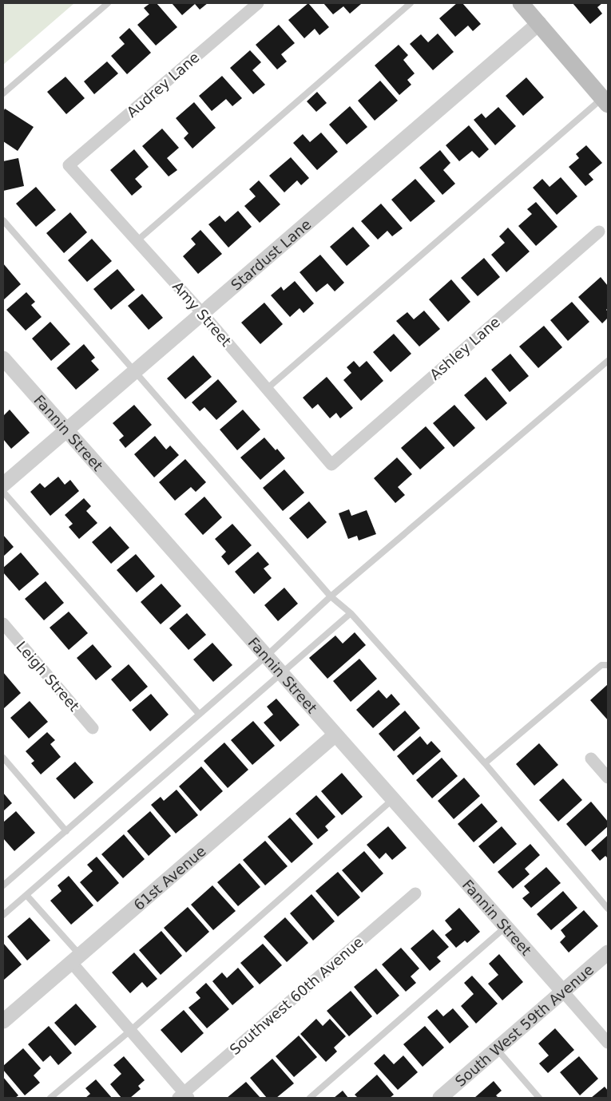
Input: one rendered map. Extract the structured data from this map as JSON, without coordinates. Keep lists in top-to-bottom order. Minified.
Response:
{"streets":{"street":["Audrey Lane","Stardust Lane","Amy Street","Ashley Lane","Fannin Street","Leigh Street","61st Avenue","Southwest 60th Avenue","South West 59th Avenue"]},"crossings":[["Audrey Lane","Amy Street"],["Stardust Lane","Amy Street"],["Stardust Lane","Fannin Street"],["Amy Street","Ashley Lane"],["Fannin Street","61st Avenue"],["Fannin Street","South West 59th Avenue"]]}
